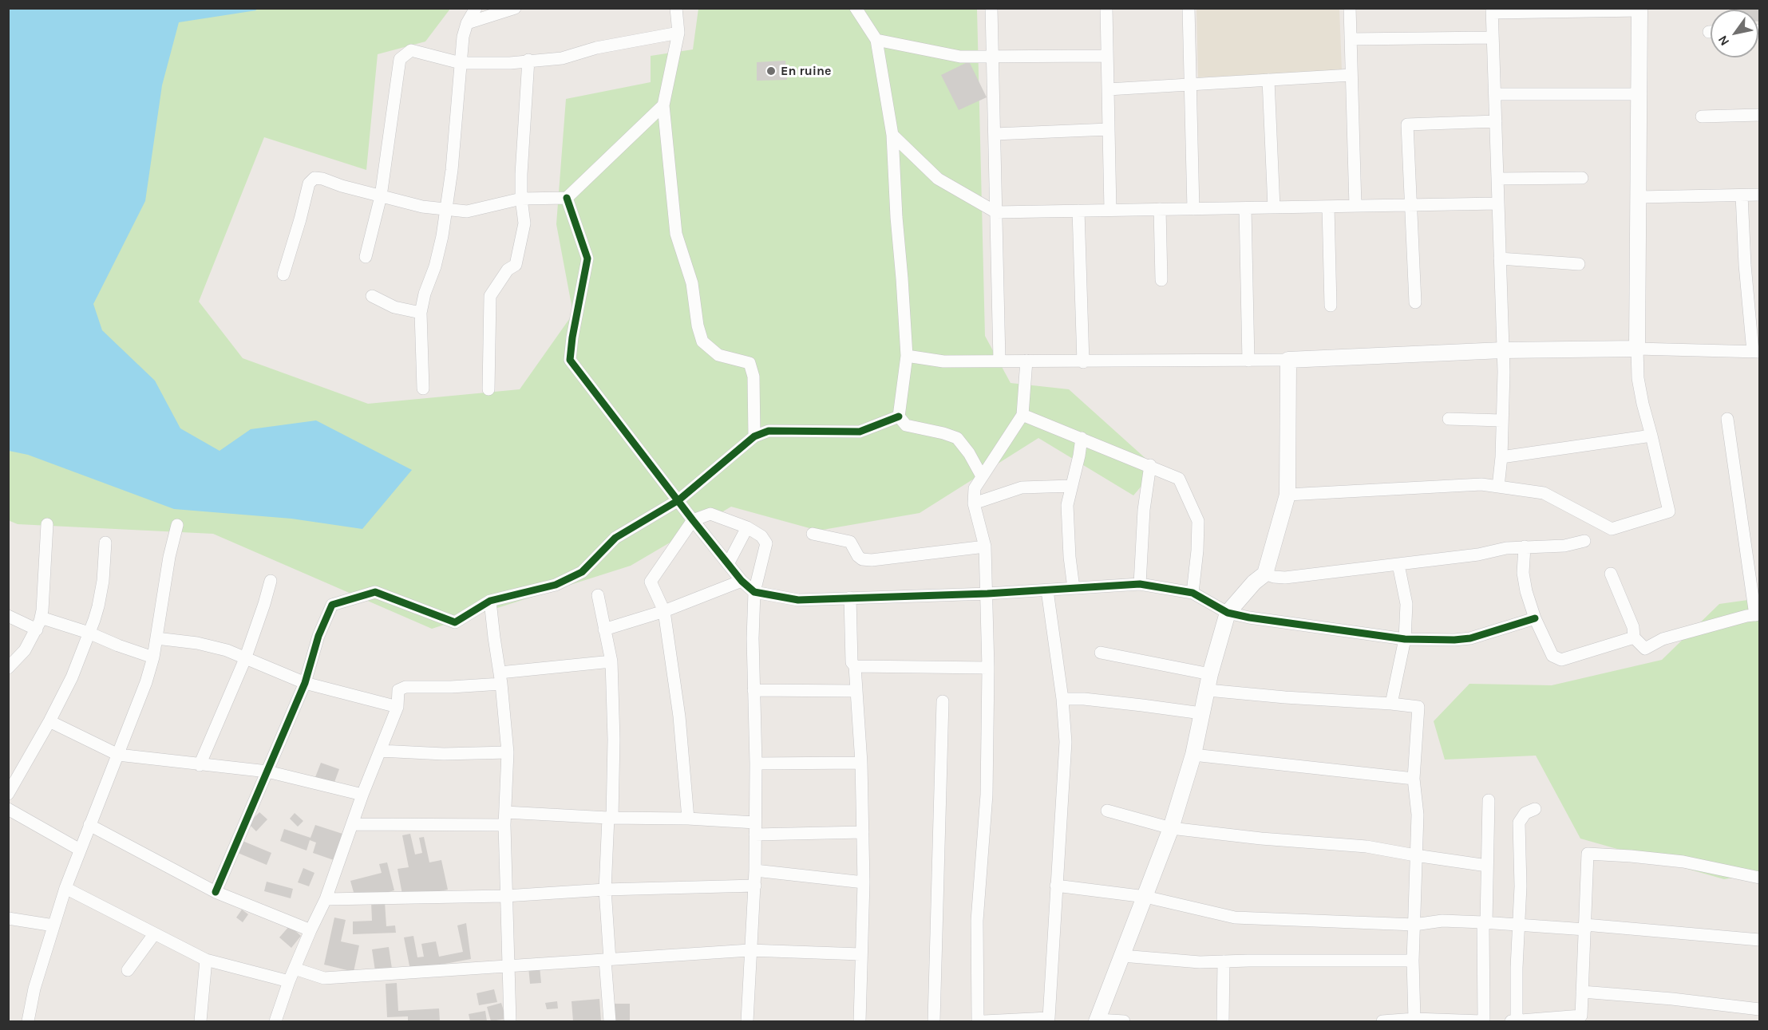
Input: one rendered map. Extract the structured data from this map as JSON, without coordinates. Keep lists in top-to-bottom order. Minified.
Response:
{"places":["En ruine"],"north":"bottom left"}
